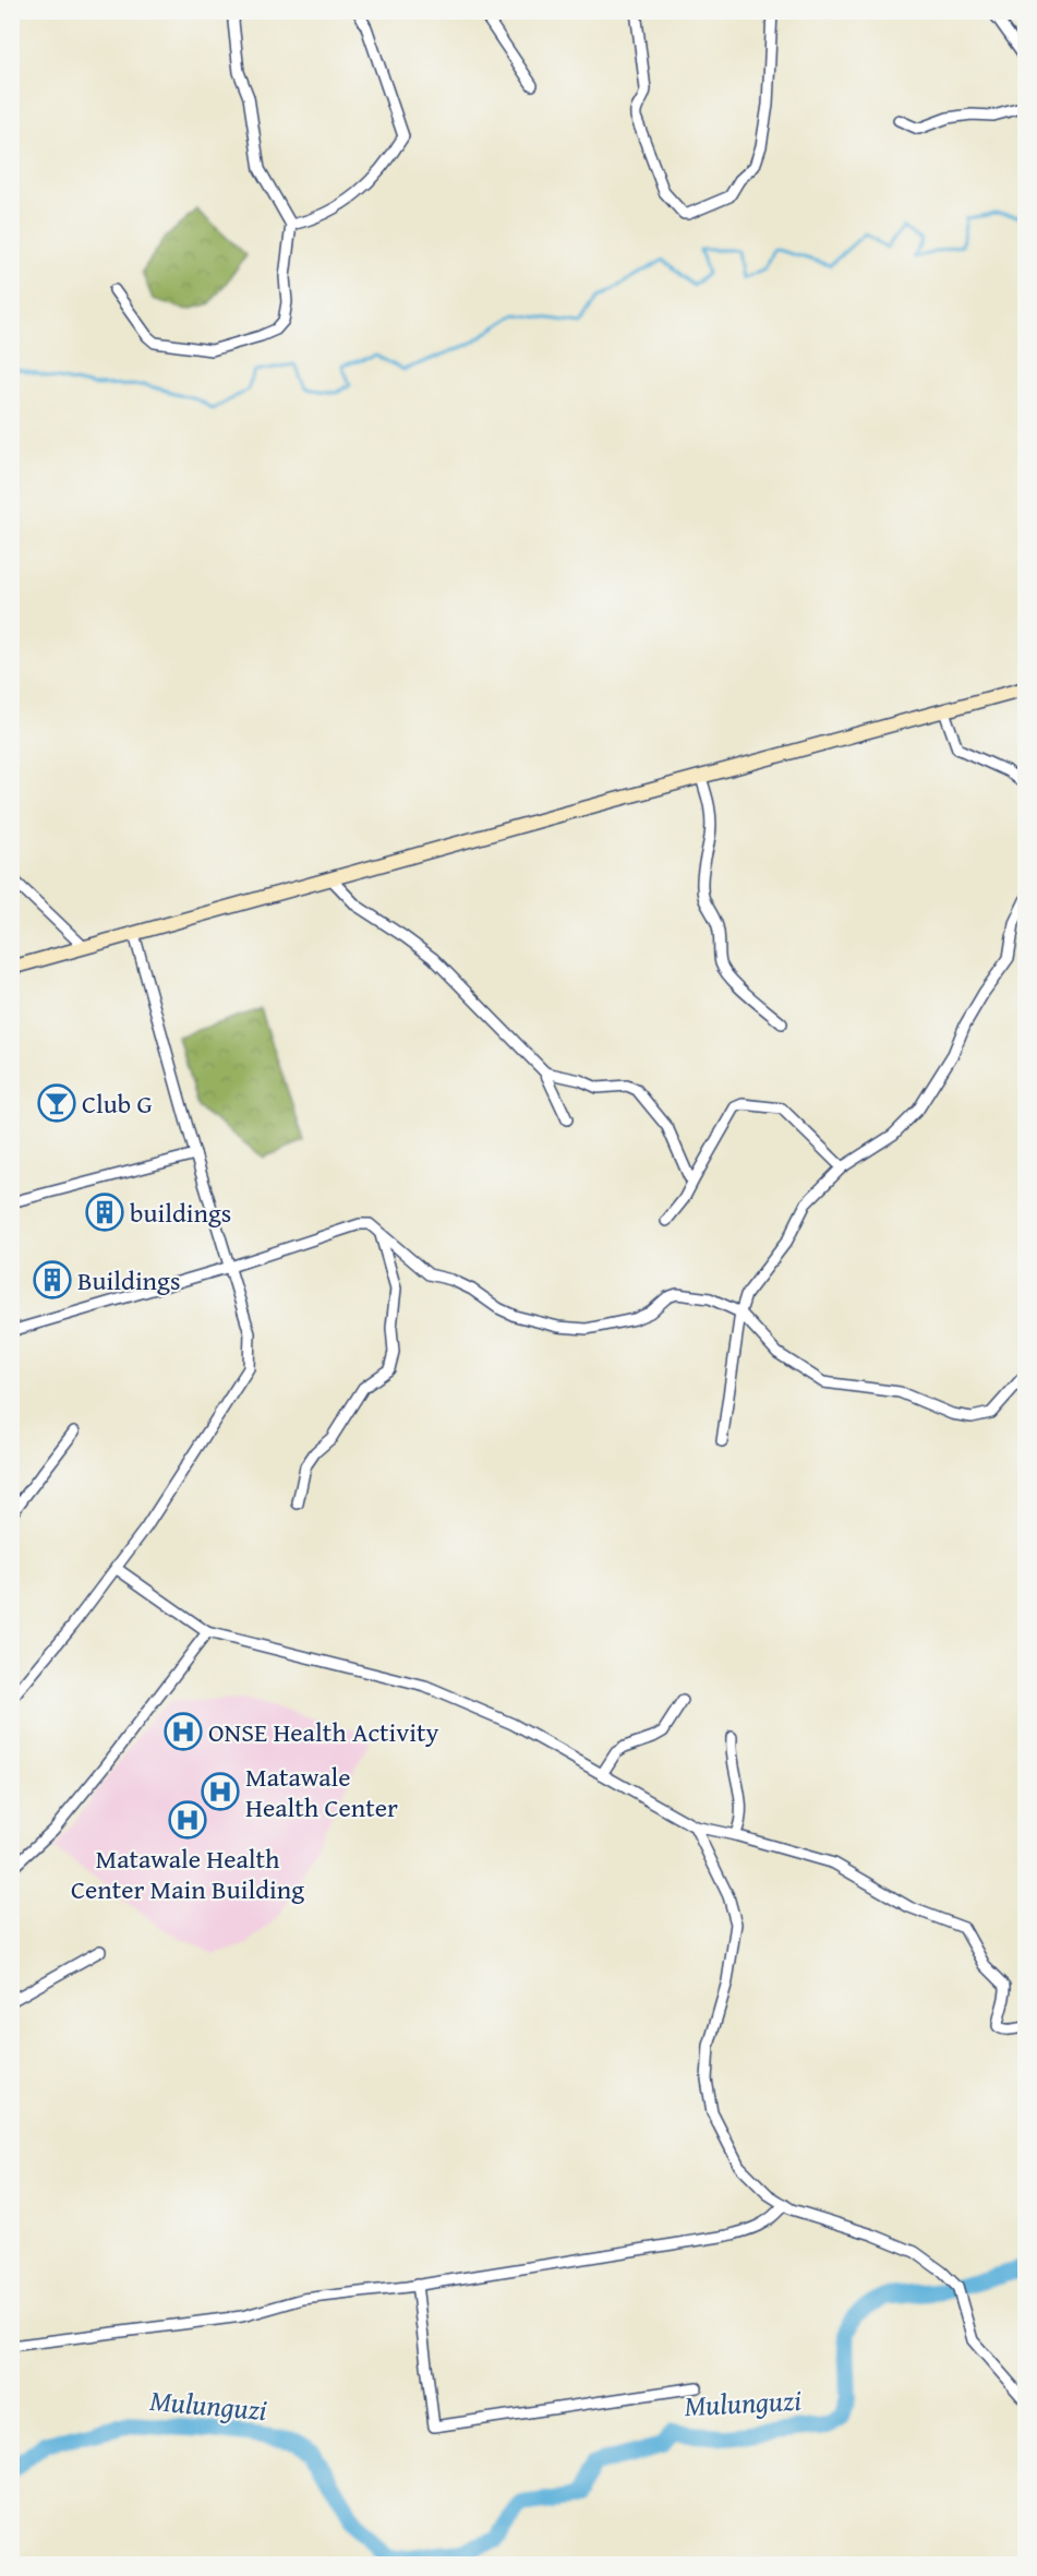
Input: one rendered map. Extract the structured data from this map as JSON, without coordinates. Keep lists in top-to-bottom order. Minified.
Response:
{"water":["Mulunguzi"],"places":{"bar":["Club G"],"building":["buildings","Buildings"],"hospital":["ONSE Health Activity","Matawale Health Center","Matawale Health Center Main Building"]}}
